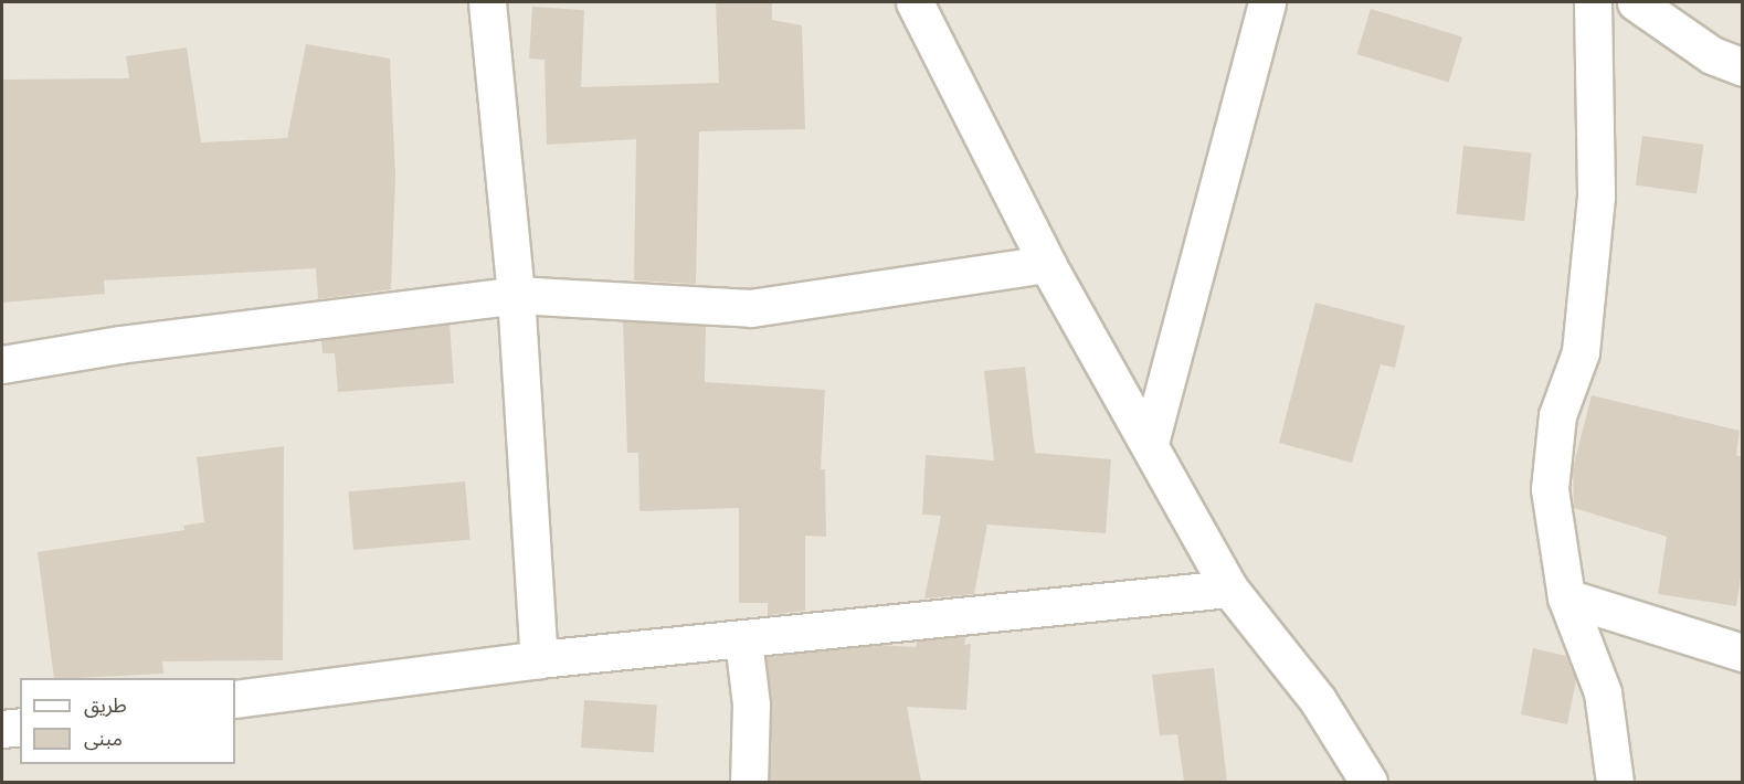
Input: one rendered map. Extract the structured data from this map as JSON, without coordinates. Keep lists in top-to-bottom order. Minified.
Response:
{"legend":["طريق","مبنى"]}
